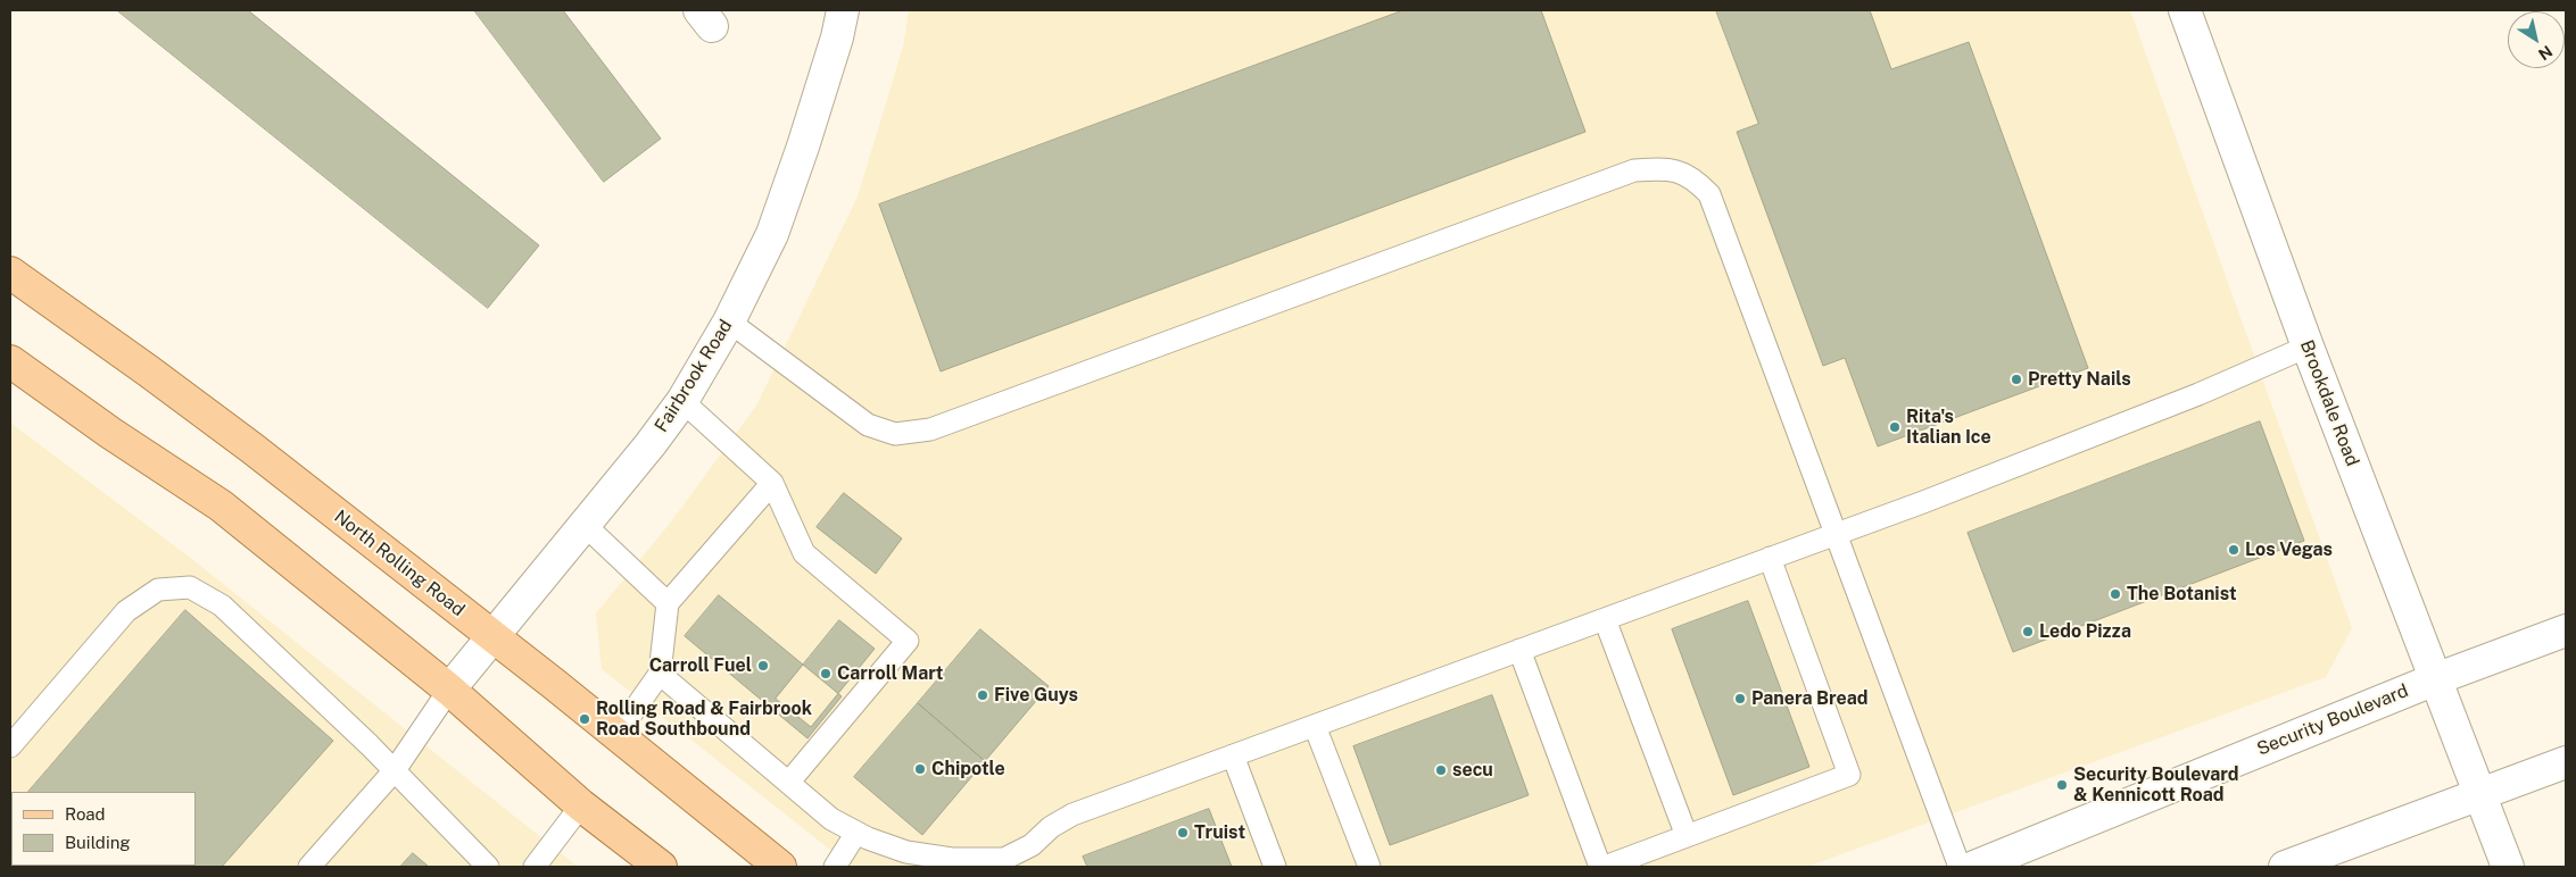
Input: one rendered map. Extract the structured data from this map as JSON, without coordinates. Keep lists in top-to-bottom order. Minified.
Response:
{"streets":{"main road":["North Rolling Road"],"street":["Fairbrook Road","Brookdale Road","Security Boulevard"]},"crossings":[["Fairbrook Road","North Rolling Road"],["Brookdale Road","Security Boulevard"]],"places":["Pretty Nails","Rita's Italian Ice","Los Vegas","The Botanist","Ledo Pizza","Carroll Fuel","Carroll Mart","Five Guys","Panera Bread","Rolling Road & Fairbrook Road Southbound","Chipotle","secu","Security Boulevard & Kennicott Road","Truist"],"legend":["Road","Building"],"north":"bottom right"}
